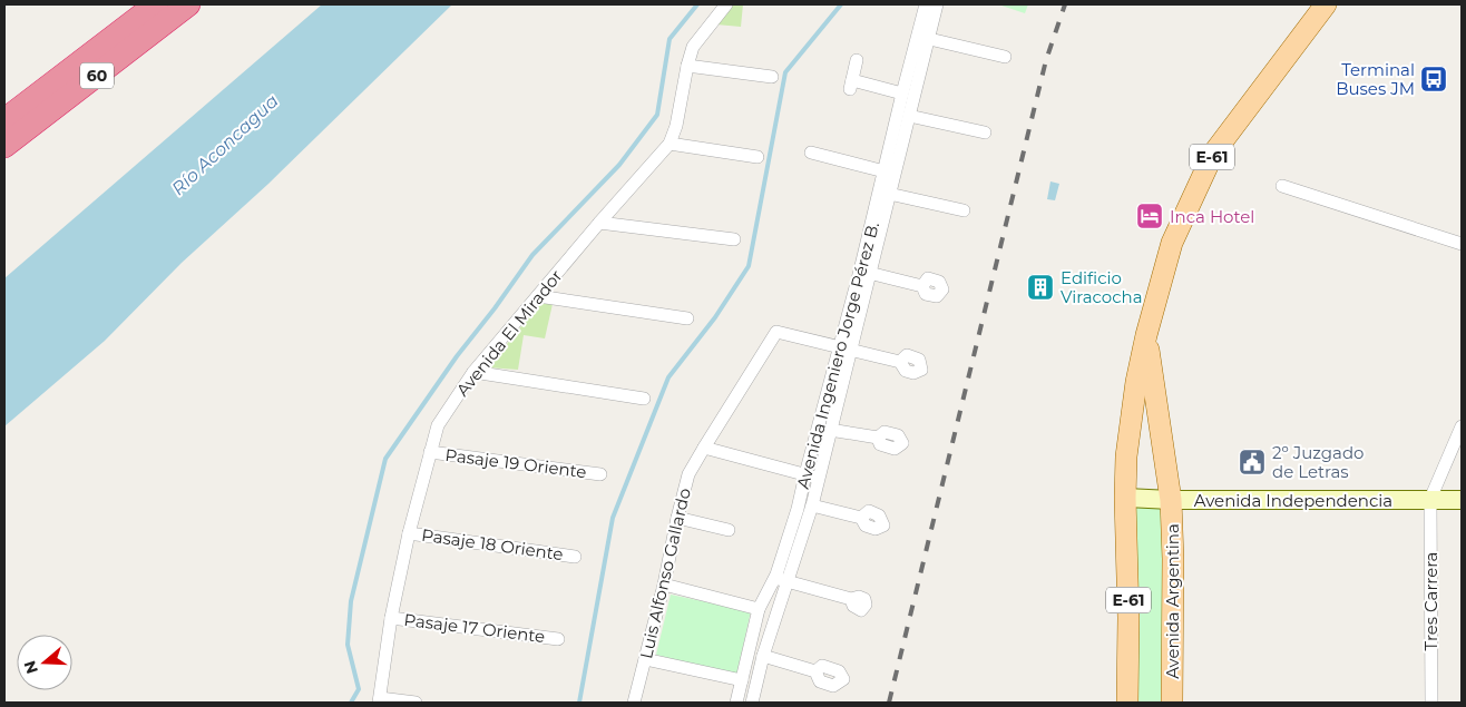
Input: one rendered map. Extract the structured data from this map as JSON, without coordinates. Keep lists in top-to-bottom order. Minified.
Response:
{"streets":{"highway":["60"],"main road":["E-61","Avenida Independencia","Avenida Argentina"],"street":["Avenida El Mirador","Avenida Ingeniero Jorge Pérez B.","Pasaje 19 Oriente","Pasaje 18 Oriente","Luis Alfonso Gallardo","Tres Carrera","Pasaje 17 Oriente"]},"crossings":[["E-61","Avenida Independencia"],["E-61","Avenida Argentina"],["Avenida El Mirador","Pasaje 19 Oriente"],["Avenida El Mirador","Pasaje 18 Oriente"],["Avenida El Mirador","Pasaje 17 Oriente"],["Avenida Ingeniero Jorge Pérez B.","Luis Alfonso Gallardo"],["Avenida Independencia","Avenida Argentina"],["Avenida Independencia","Tres Carrera"]],"water":["Río Aconcagua"],"places":{"bus stop":["Terminal Buses JM"],"hotel":["Inca Hotel"],"building":["Edificio Viracocha"],"public building":["2º Juzgado de Letras"]},"north":"left"}
